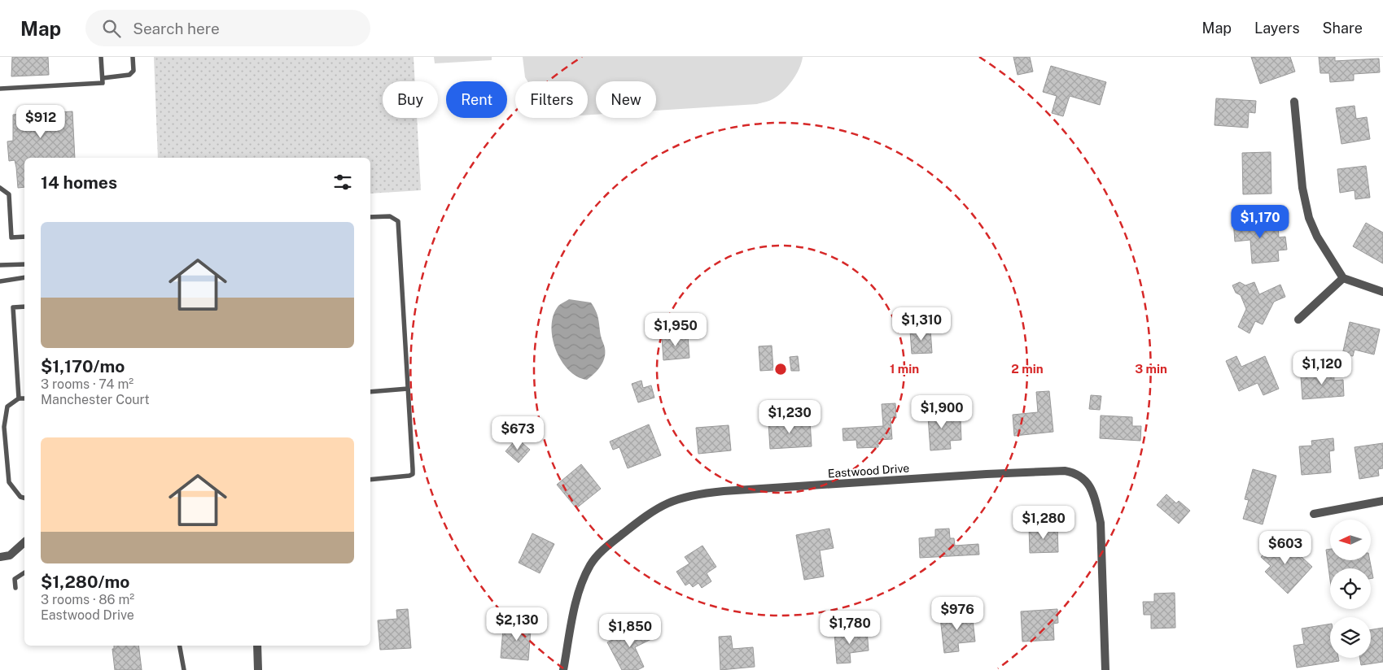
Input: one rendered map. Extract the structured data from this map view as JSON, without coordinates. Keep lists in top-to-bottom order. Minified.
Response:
{"streets":{"street":["Eastwood Drive"]},"north":"left","page":{"header":"Map","search":"Search here","nav":["Map","Layers","Share"],"chip":["Buy","Rent","Filters","New"],"price":["$912","$1,170","$1,310","$1,950","$1,120","$1,900","$1,230","$673","$1,280","$603","$976","$2,130","$1,780","$1,850"],"heading":"14 homes","list":[{"name":"$1,170/mo","note":"3 rooms · 74 m² · Manchester Court"},{"name":"$1,280/mo","note":"3 rooms · 86 m² · Eastwood Drive"}]},"rings":["1 min","2 min","3 min"]}
